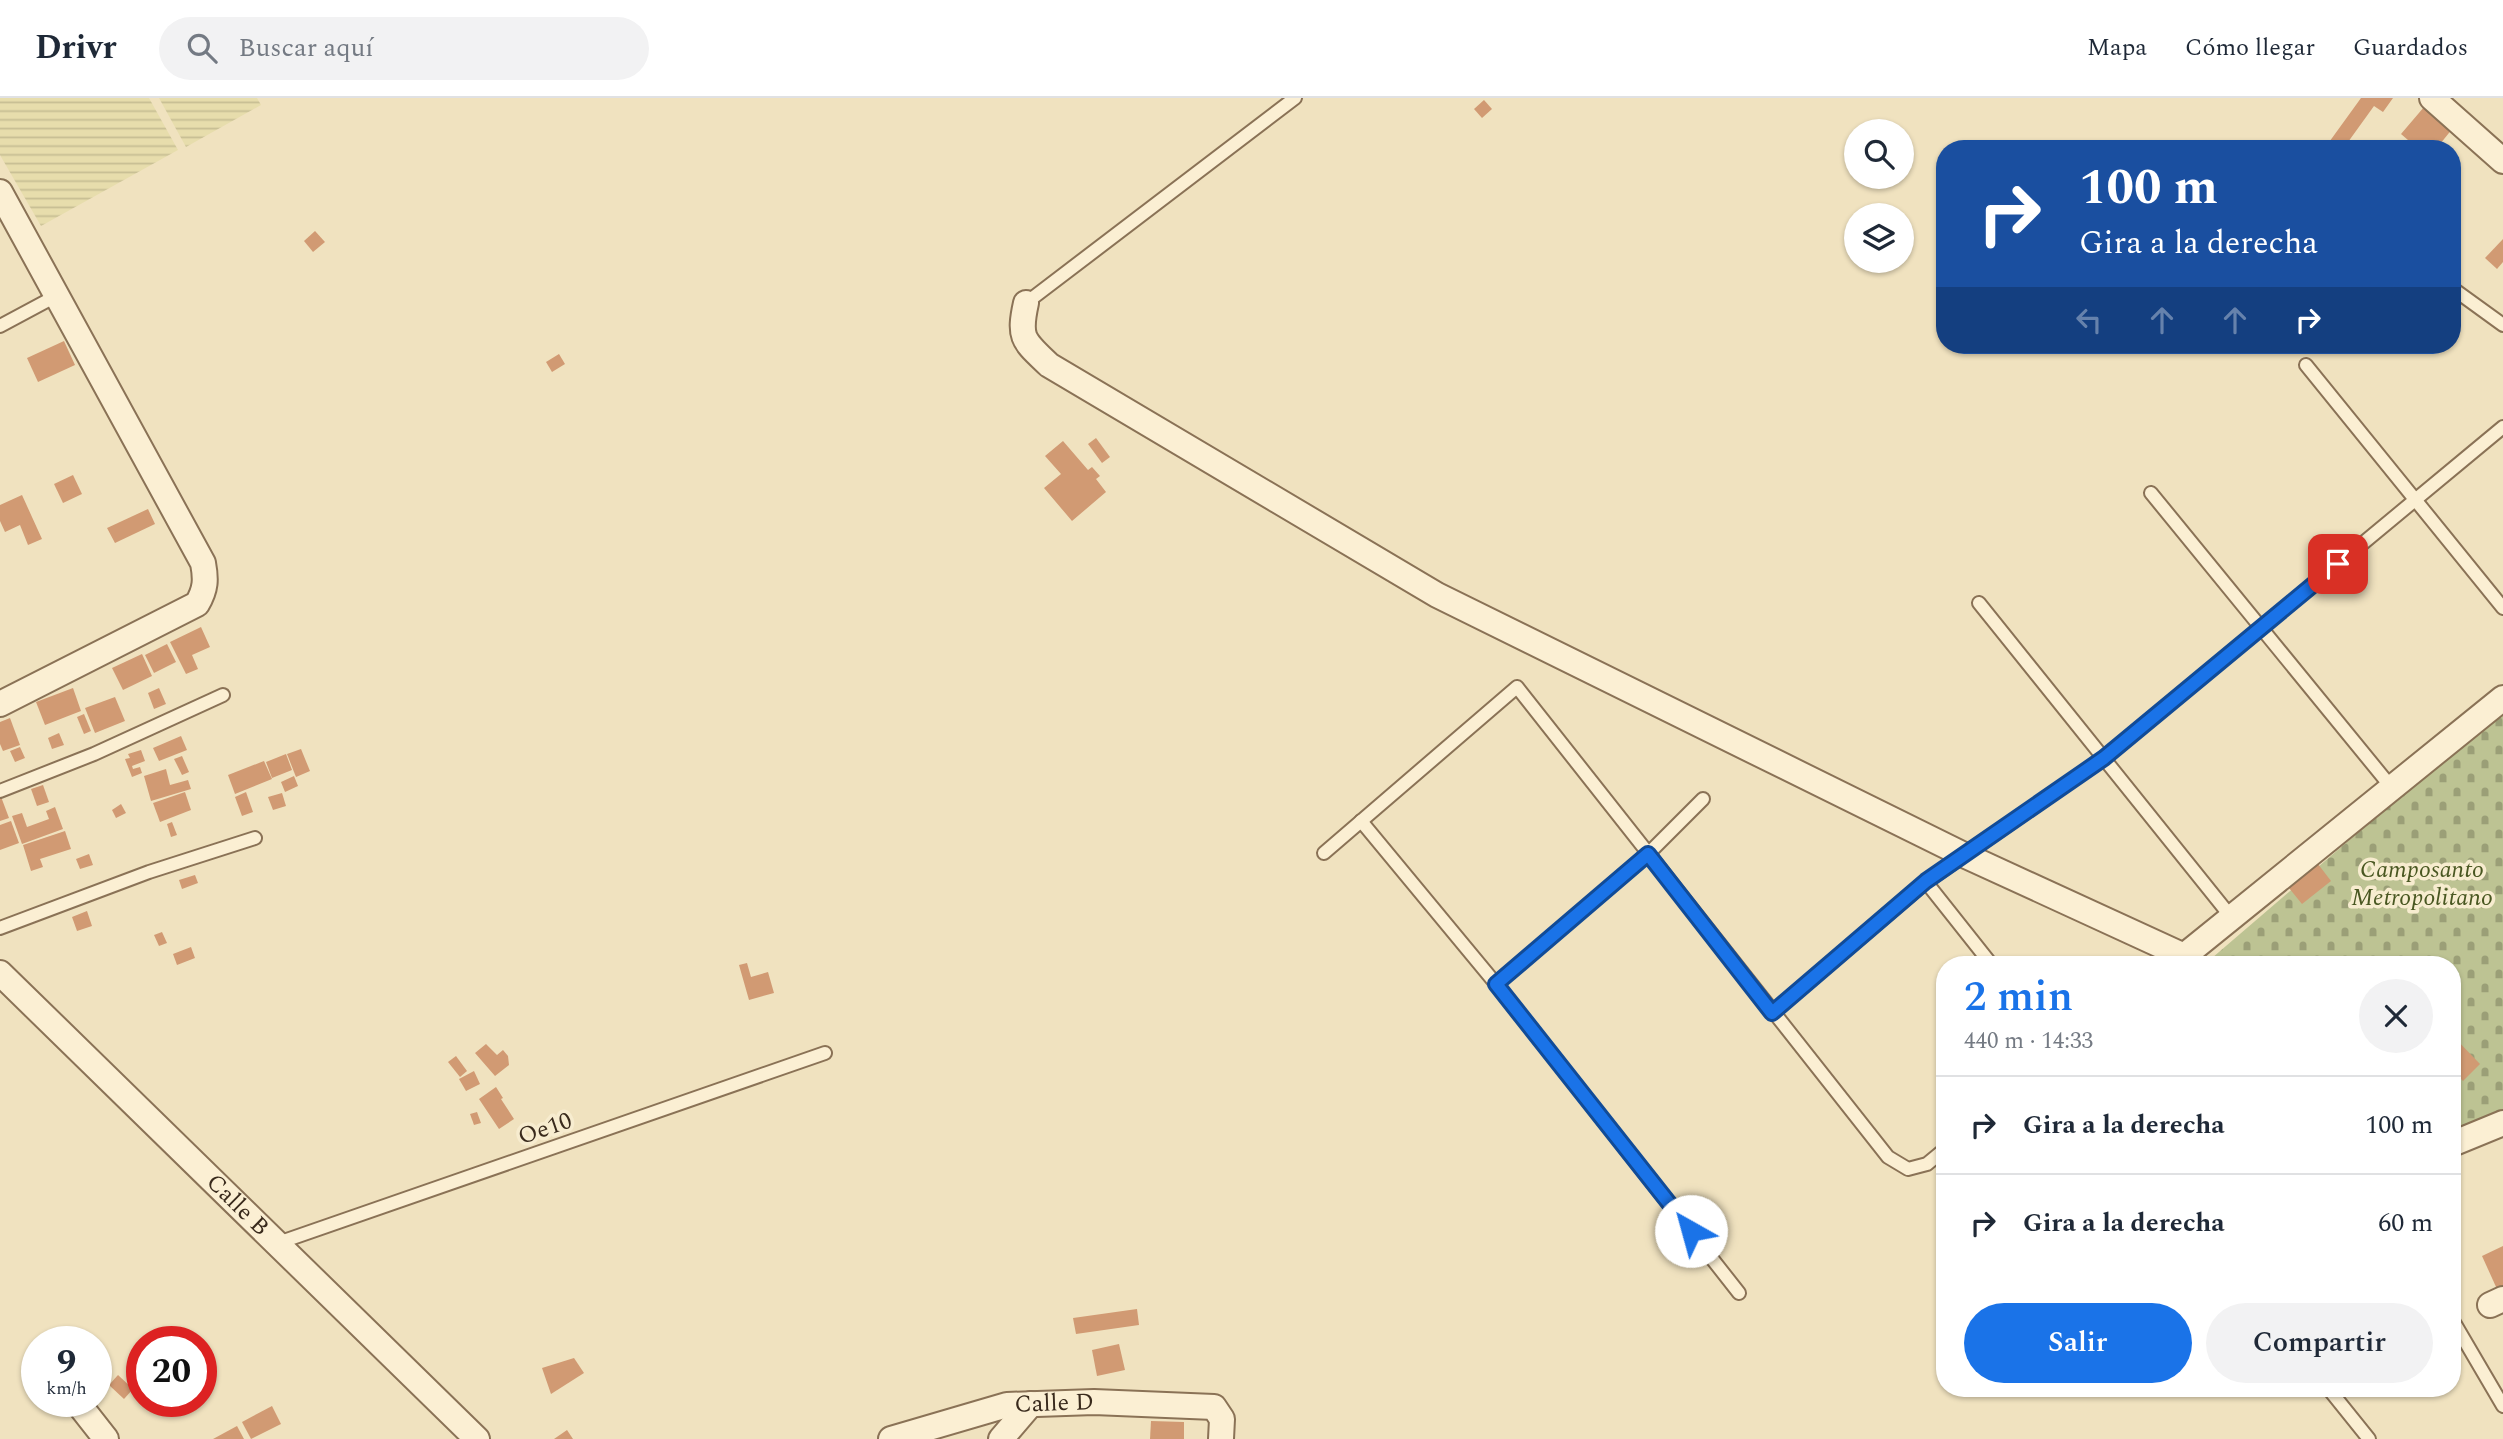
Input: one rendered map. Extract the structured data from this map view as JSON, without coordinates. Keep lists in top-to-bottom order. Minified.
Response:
{"streets":{"street":["Calle B","Calle D"],"lane":["Oe10"]},"crossings":[["Oe10","Calle B"]],"parks":["Camposanto Metropolitano"],"page":{"header":"Drivr","search":"Buscar aquí","nav":["Mapa","Cómo llegar","Guardados"],"turn":["100 m","Gira a la derecha"],"heading":["2 min","440 m · 14:33"],"list":[{"name":"Gira a la derecha","value":"100 m"},{"name":"Gira a la derecha","value":"60 m"}],"buttons":["Salir","Compartir"],"speed":"9 km/h","limit":"20"}}
